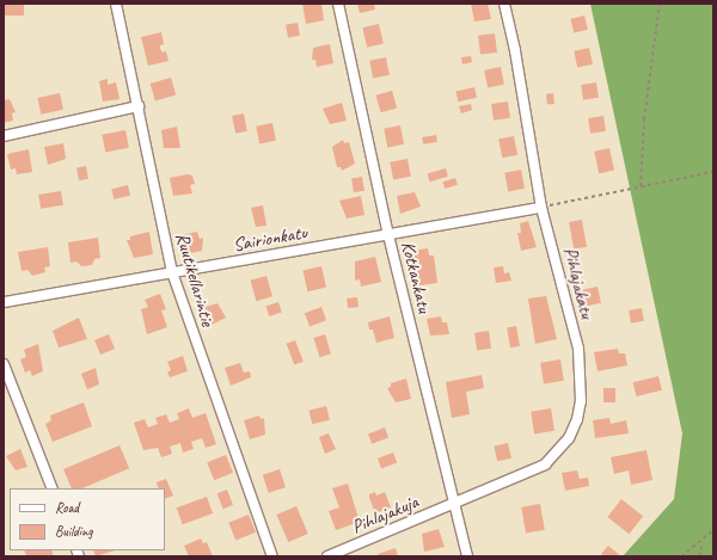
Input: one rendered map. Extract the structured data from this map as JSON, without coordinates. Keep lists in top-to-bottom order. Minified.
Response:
{"streets":{"street":["Sairionkatu","Kotkankatu","Ruutikellarintie","Pihlajakatu","Pihlajakuja"]},"crossings":[["Sairionkatu","Kotkankatu"],["Sairionkatu","Ruutikellarintie"],["Sairionkatu","Pihlajakatu"],["Kotkankatu","Pihlajakatu"],["Kotkankatu","Pihlajakuja"],["Pihlajakatu","Pihlajakuja"]],"legend":["Road","Building"]}
